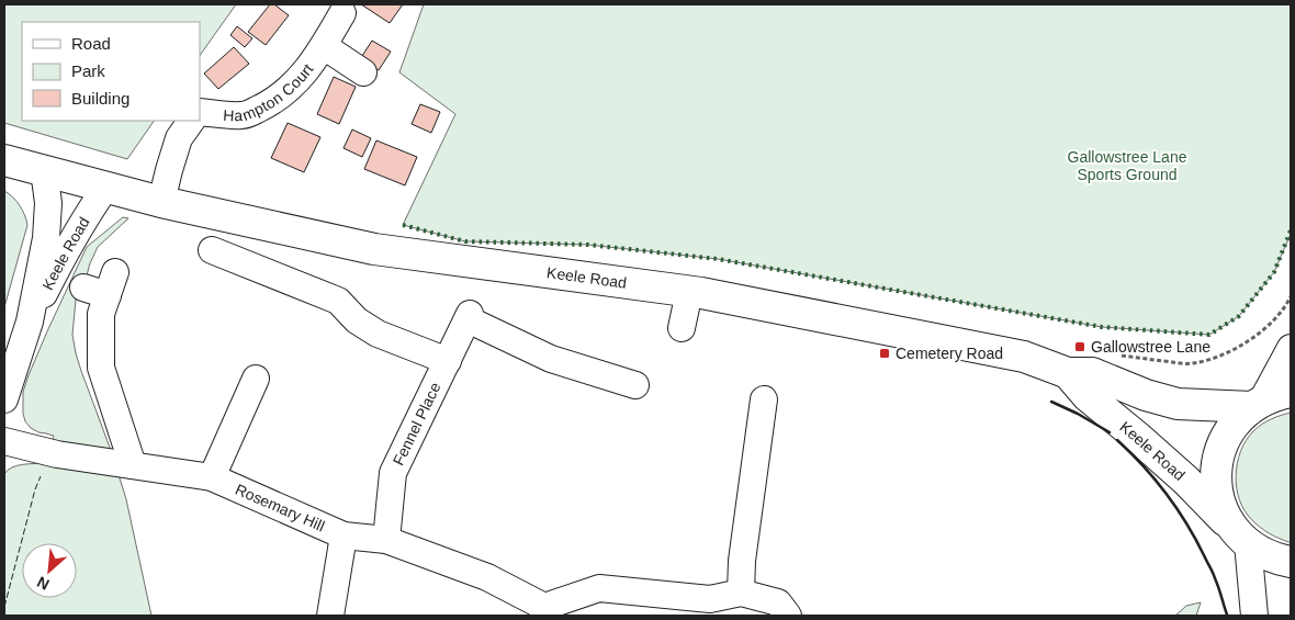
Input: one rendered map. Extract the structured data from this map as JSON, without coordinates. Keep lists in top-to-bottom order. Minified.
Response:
{"streets":{"main road":["Keele Road"],"street":["Hampton Court","Fennel Place","Rosemary Hill"]},"crossings":[["Fennel Place","Rosemary Hill"]],"parks":["Gallowstree Lane Sports Ground"],"places":{"transit":["Gallowstree Lane","Cemetery Road"]},"legend":["Road","Park","Building"],"north":"bottom left"}
